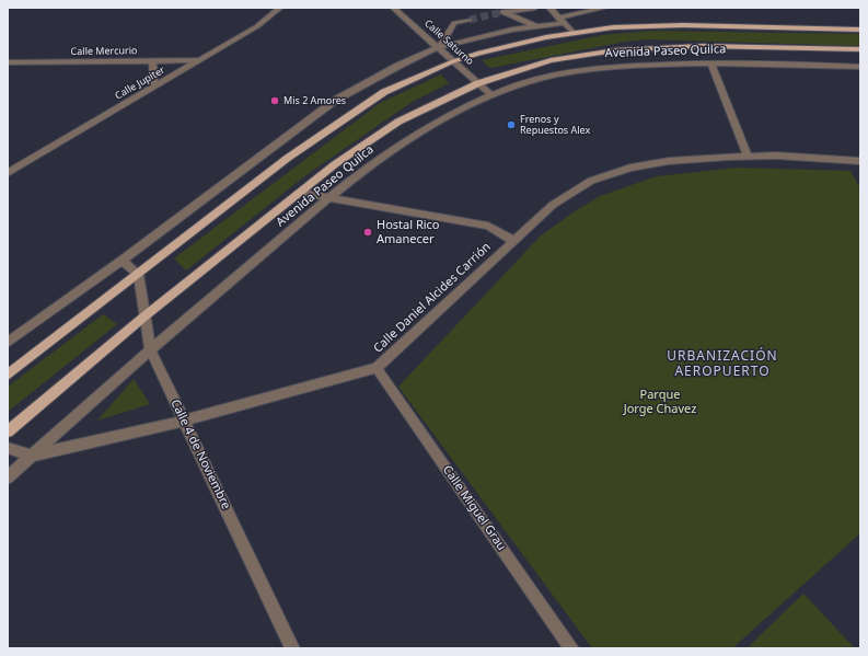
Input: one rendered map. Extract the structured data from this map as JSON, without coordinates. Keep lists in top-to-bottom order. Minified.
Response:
{"streets":{"main road":["Avenida Paseo Quilca"],"street":["Calle Saturno","Calle Mercurio","Calle Jupiter","Calle Daniel Alcides Carrión","Calle 4 de Noviembre","Calle Miguel Grau"]},"crossings":[["Calle Saturno","Avenida Paseo Quilca"],["Calle Mercurio","Calle Jupiter"],["Avenida Paseo Quilca","Calle Daniel Alcides Carrión"],["Avenida Paseo Quilca","Calle 4 de Noviembre"],["Calle Daniel Alcides Carrión","Calle 4 de Noviembre"],["Calle Daniel Alcides Carrión","Calle Miguel Grau"]],"districts":["URBANIZACIÓN AEROPUERTO"],"parks":["Parque Jorge Chavez"],"places":["Mis 2 Amores","Frenos y Repuestos Alex","Hostal Rico Amanecer"]}
